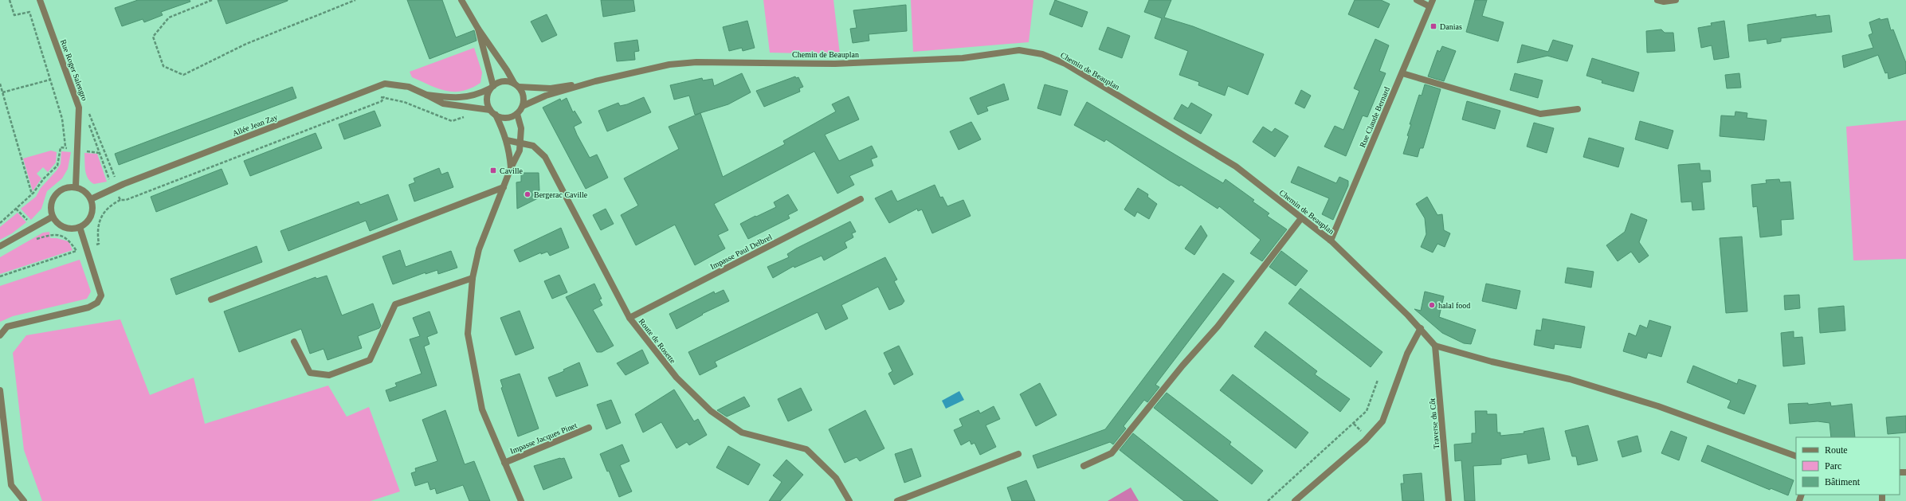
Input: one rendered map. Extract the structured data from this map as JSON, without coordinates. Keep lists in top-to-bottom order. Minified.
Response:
{"streets":{"street":["Chemin de Beauplan","Rue Roger Salengro","Rue Claude Bernard","Allée Jean Zay","Impasse Paul Delbrel","Route de Rosette","Traverse du Côt","Impasse Jacques Pinet"]},"crossings":[["Chemin de Beauplan","Rue Claude Bernard"],["Chemin de Beauplan","Allée Jean Zay"],["Chemin de Beauplan","Traverse du Côt"],["Rue Roger Salengro","Allée Jean Zay"],["Impasse Paul Delbrel","Route de Rosette"]],"places":{"transit":["Danias","Caville"],"other":["Bergerac Caville","halal food"]},"legend":["Route","Parc","Bâtiment"]}
